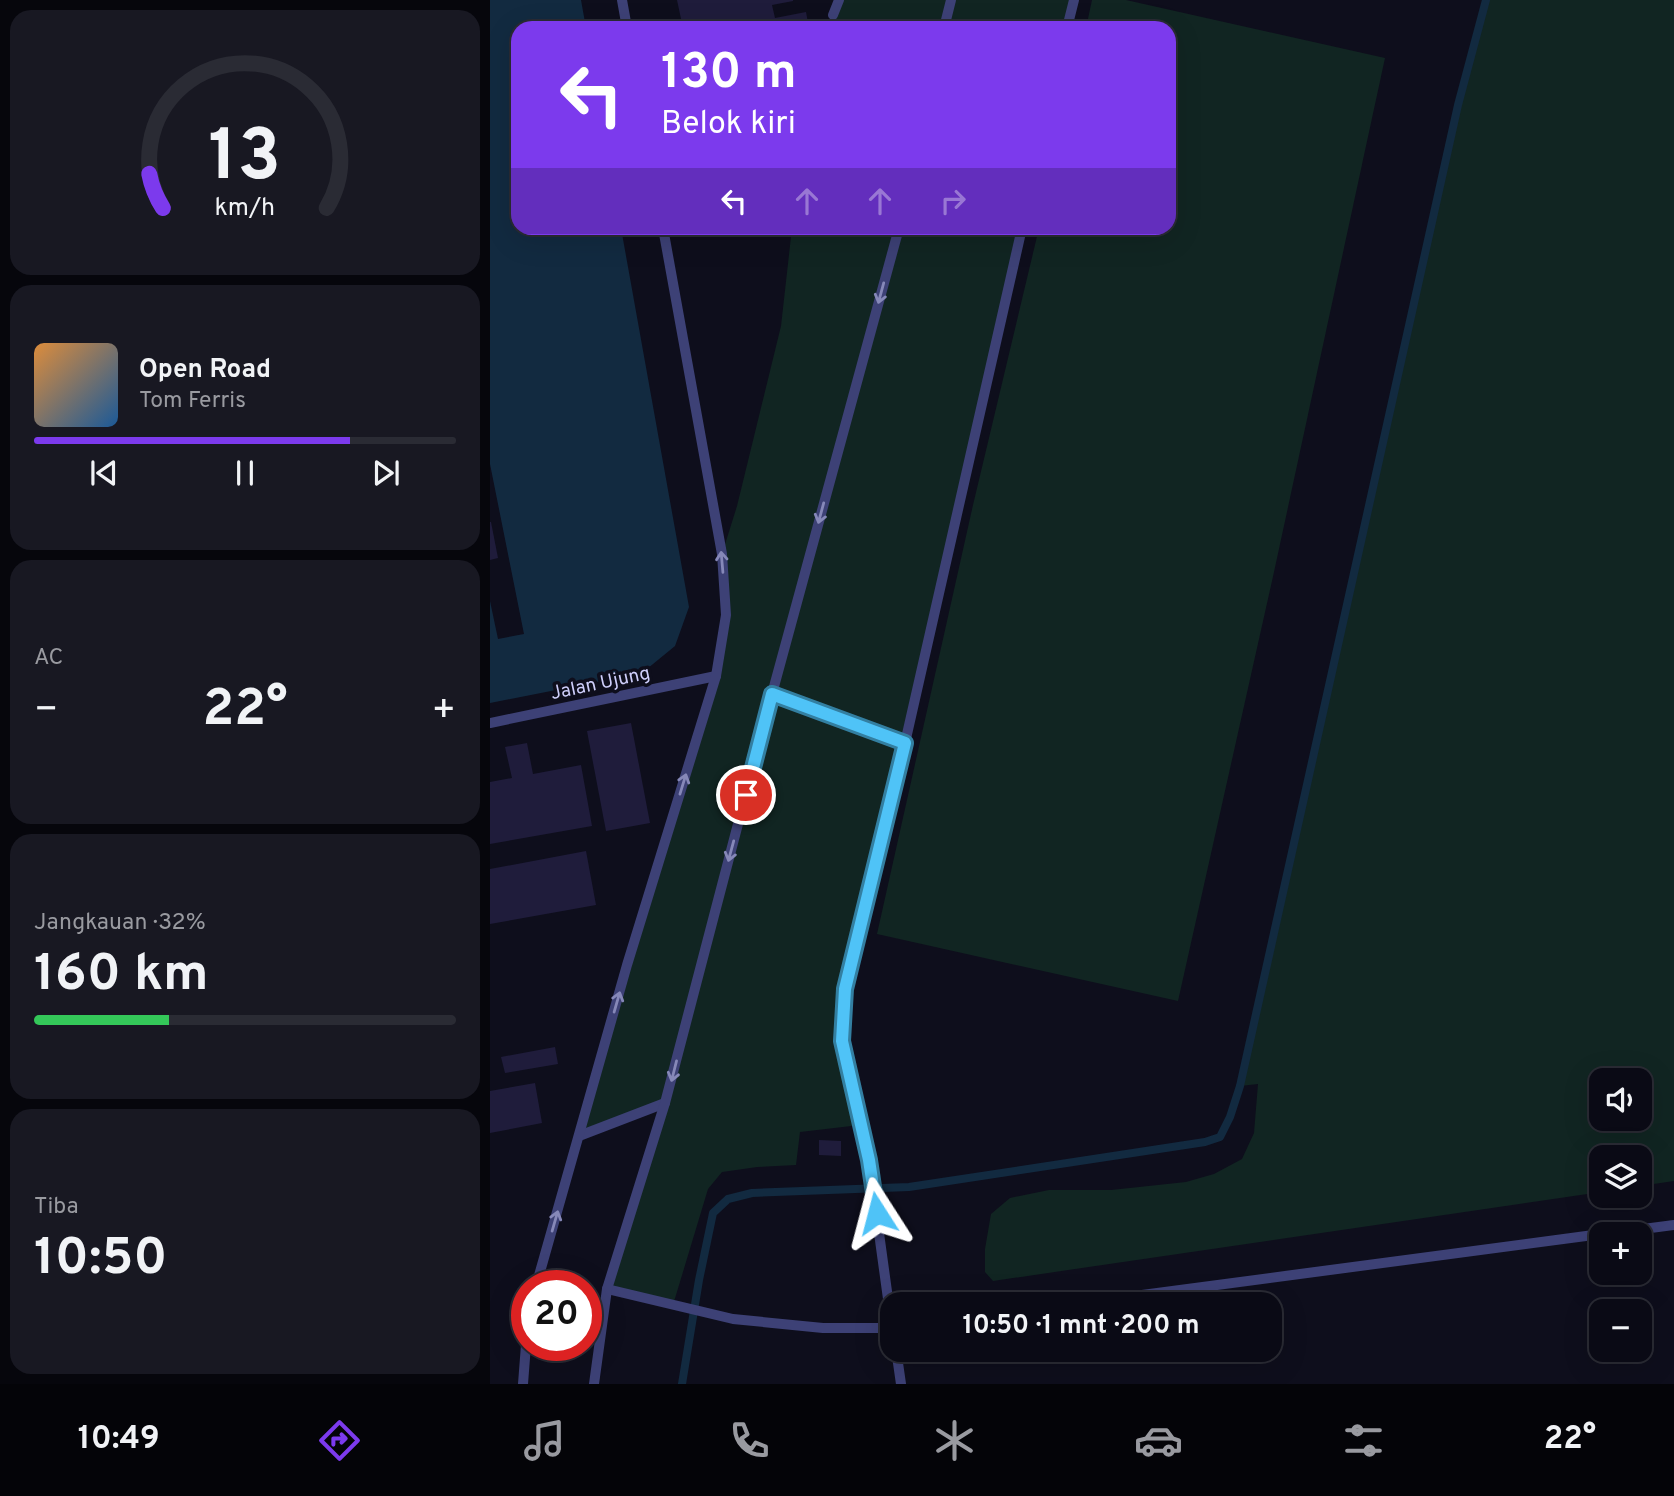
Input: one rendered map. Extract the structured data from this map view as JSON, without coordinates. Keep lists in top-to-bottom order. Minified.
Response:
{"streets":{"lane":["Jalan Ujung"]},"page":{"turn":["130 m","Belok kiri"],"song":["Open Road","Tom Ferris"],"tile":["AC",["Jangkauan · 32%","160 km"],["Tiba","10:50"]],"heat":["−","22°","+"],"map_buttons":["+","−"],"limit":"20","trip":"10:50 · 1 mnt · 200 m","tabs":["10:49","22°"],"gauge":["13","km/h"]}}
